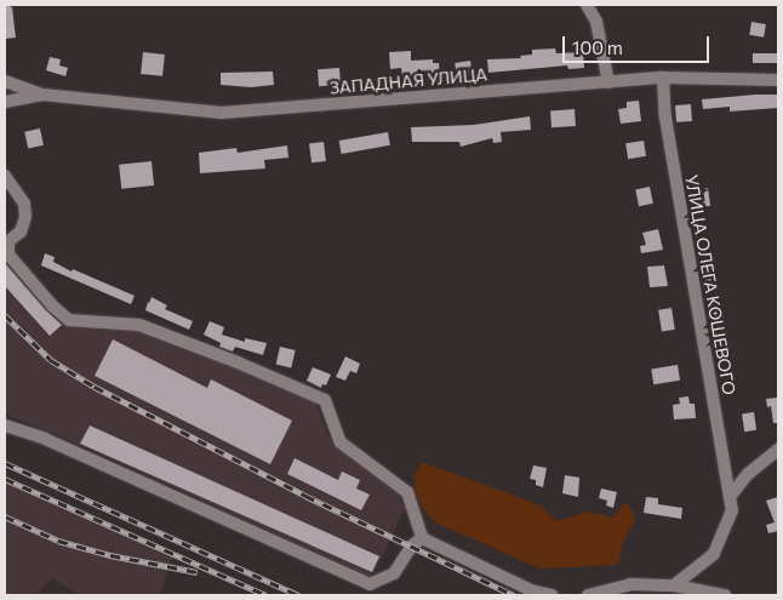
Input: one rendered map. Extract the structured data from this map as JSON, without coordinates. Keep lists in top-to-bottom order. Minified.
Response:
{"streets":{"street":["ЗАПАДНАЯ УЛИЦА","УЛИЦА ОЛЕГА КОШЕВОГО"]},"crossings":[["ЗАПАДНАЯ УЛИЦА","УЛИЦА ОЛЕГА КОШЕВОГО"]],"scale_bar":"100 m"}
